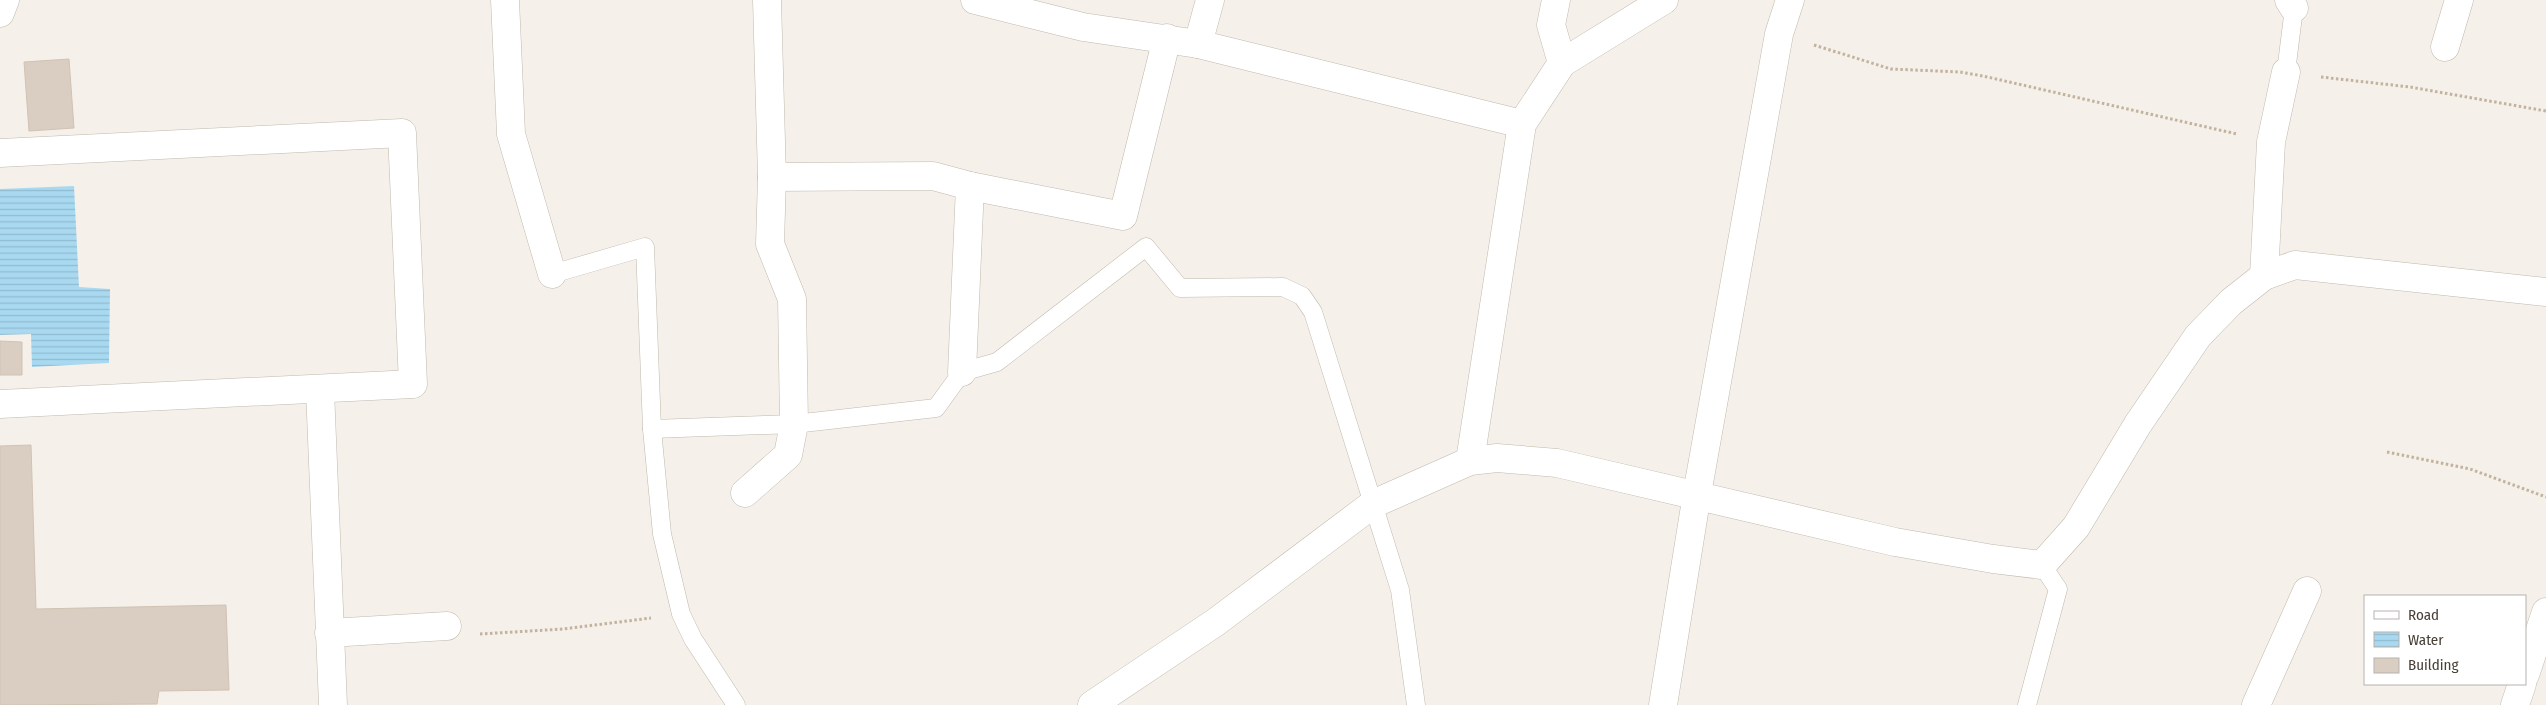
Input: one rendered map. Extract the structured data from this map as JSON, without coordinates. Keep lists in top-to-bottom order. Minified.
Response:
{"legend":["Road","Water","Building"]}
